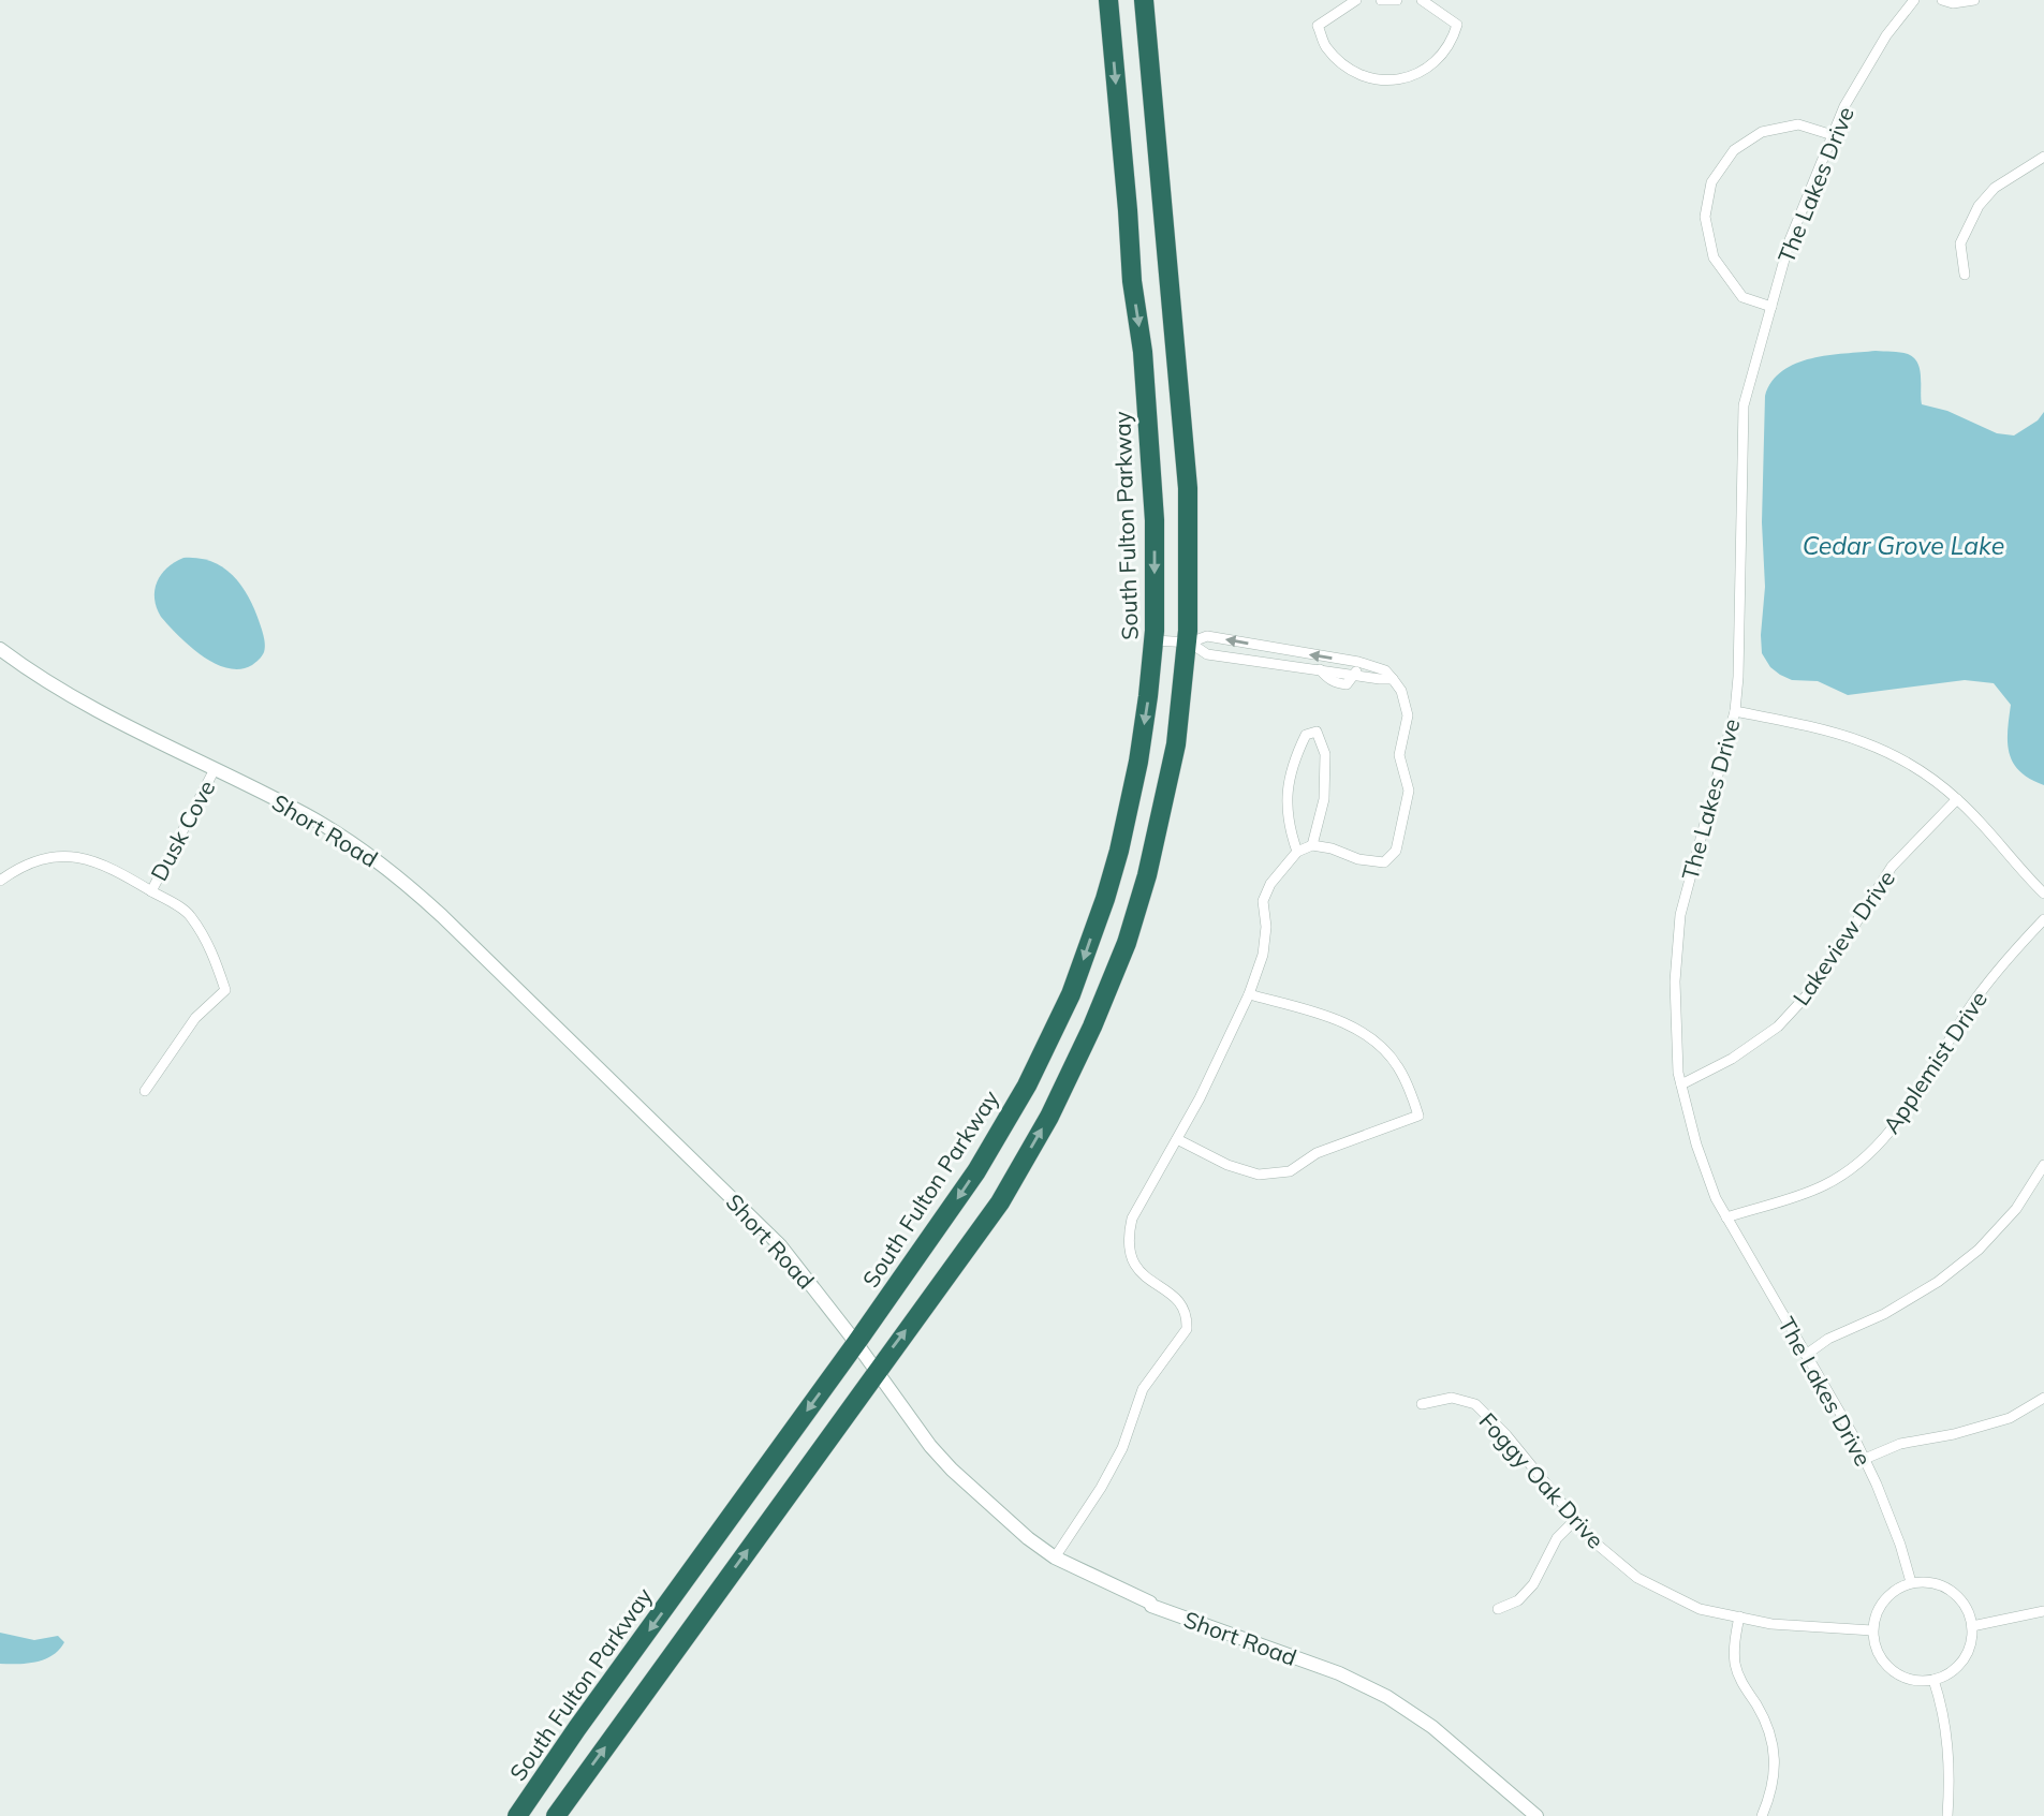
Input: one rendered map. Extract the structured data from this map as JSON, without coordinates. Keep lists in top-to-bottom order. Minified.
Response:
{"streets":{"highway":["South Fulton Parkway"],"street":["The Lakes Drive","Dusk Cove","Short Road","Lakeview Drive","Applemist Drive","Foggy Oak Drive"]},"crossings":[["The Lakes Drive","Lakeview Drive"],["The Lakes Drive","Applemist Drive"],["The Lakes Drive","Foggy Oak Drive"],["South Fulton Parkway","Short Road"],["Dusk Cove","Short Road"]],"water":["Cedar Grove Lake"]}
